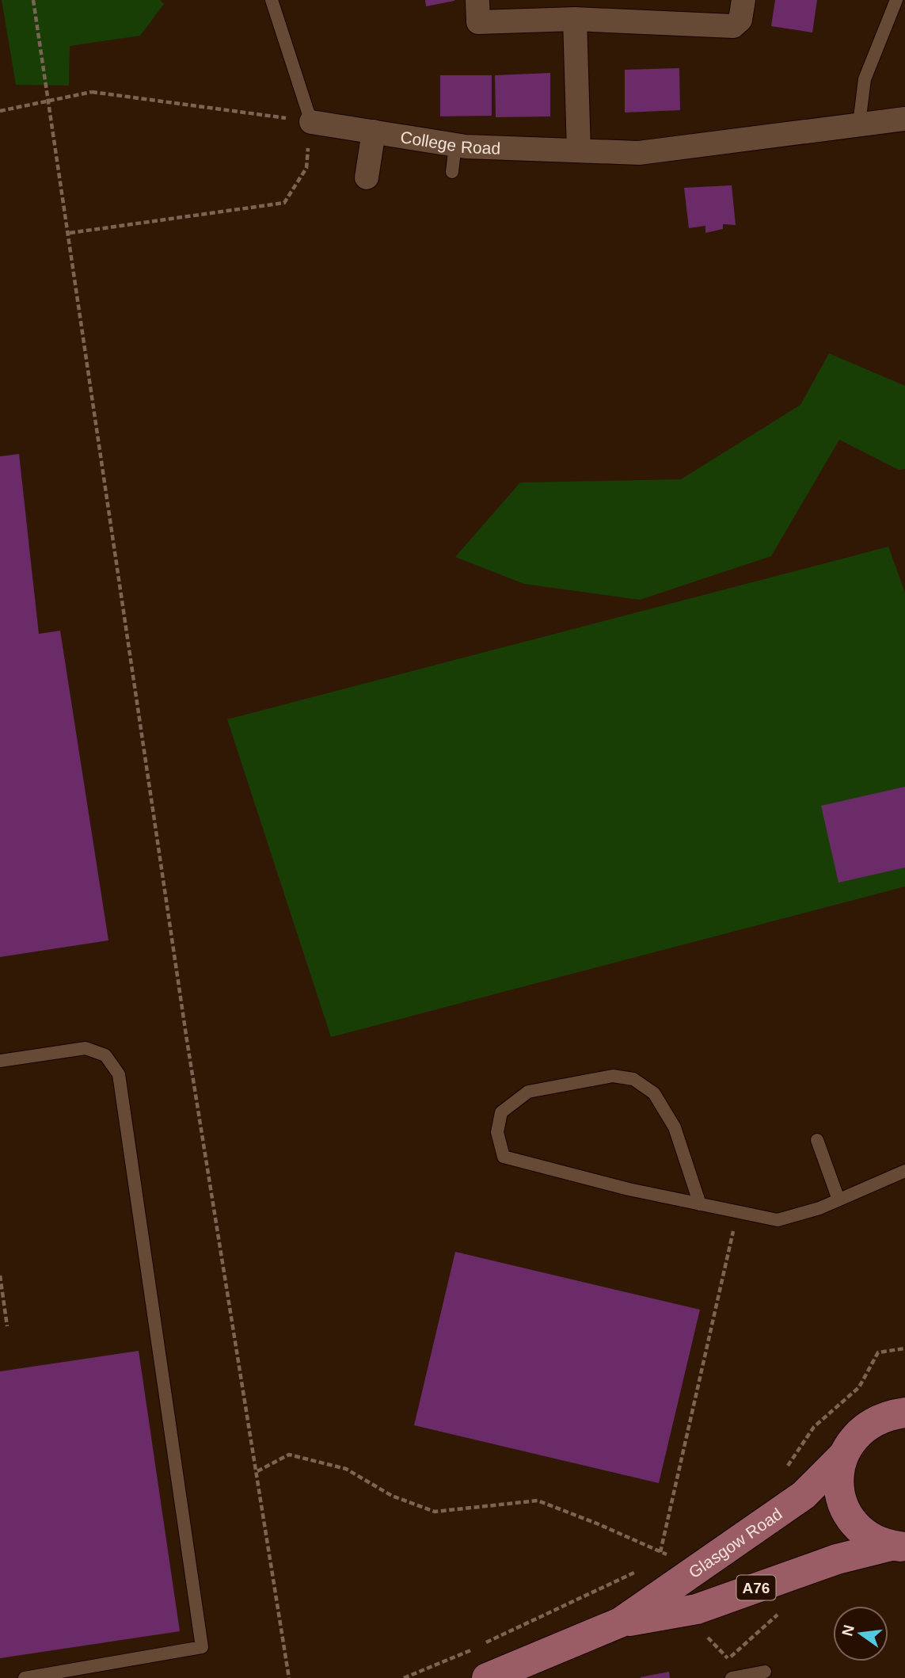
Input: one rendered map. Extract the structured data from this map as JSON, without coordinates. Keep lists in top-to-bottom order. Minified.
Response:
{"streets":{"main road":["Glasgow Road","A76"],"street":["College Road"]},"crossings":[["Glasgow Road","A76"]],"north":"left"}
